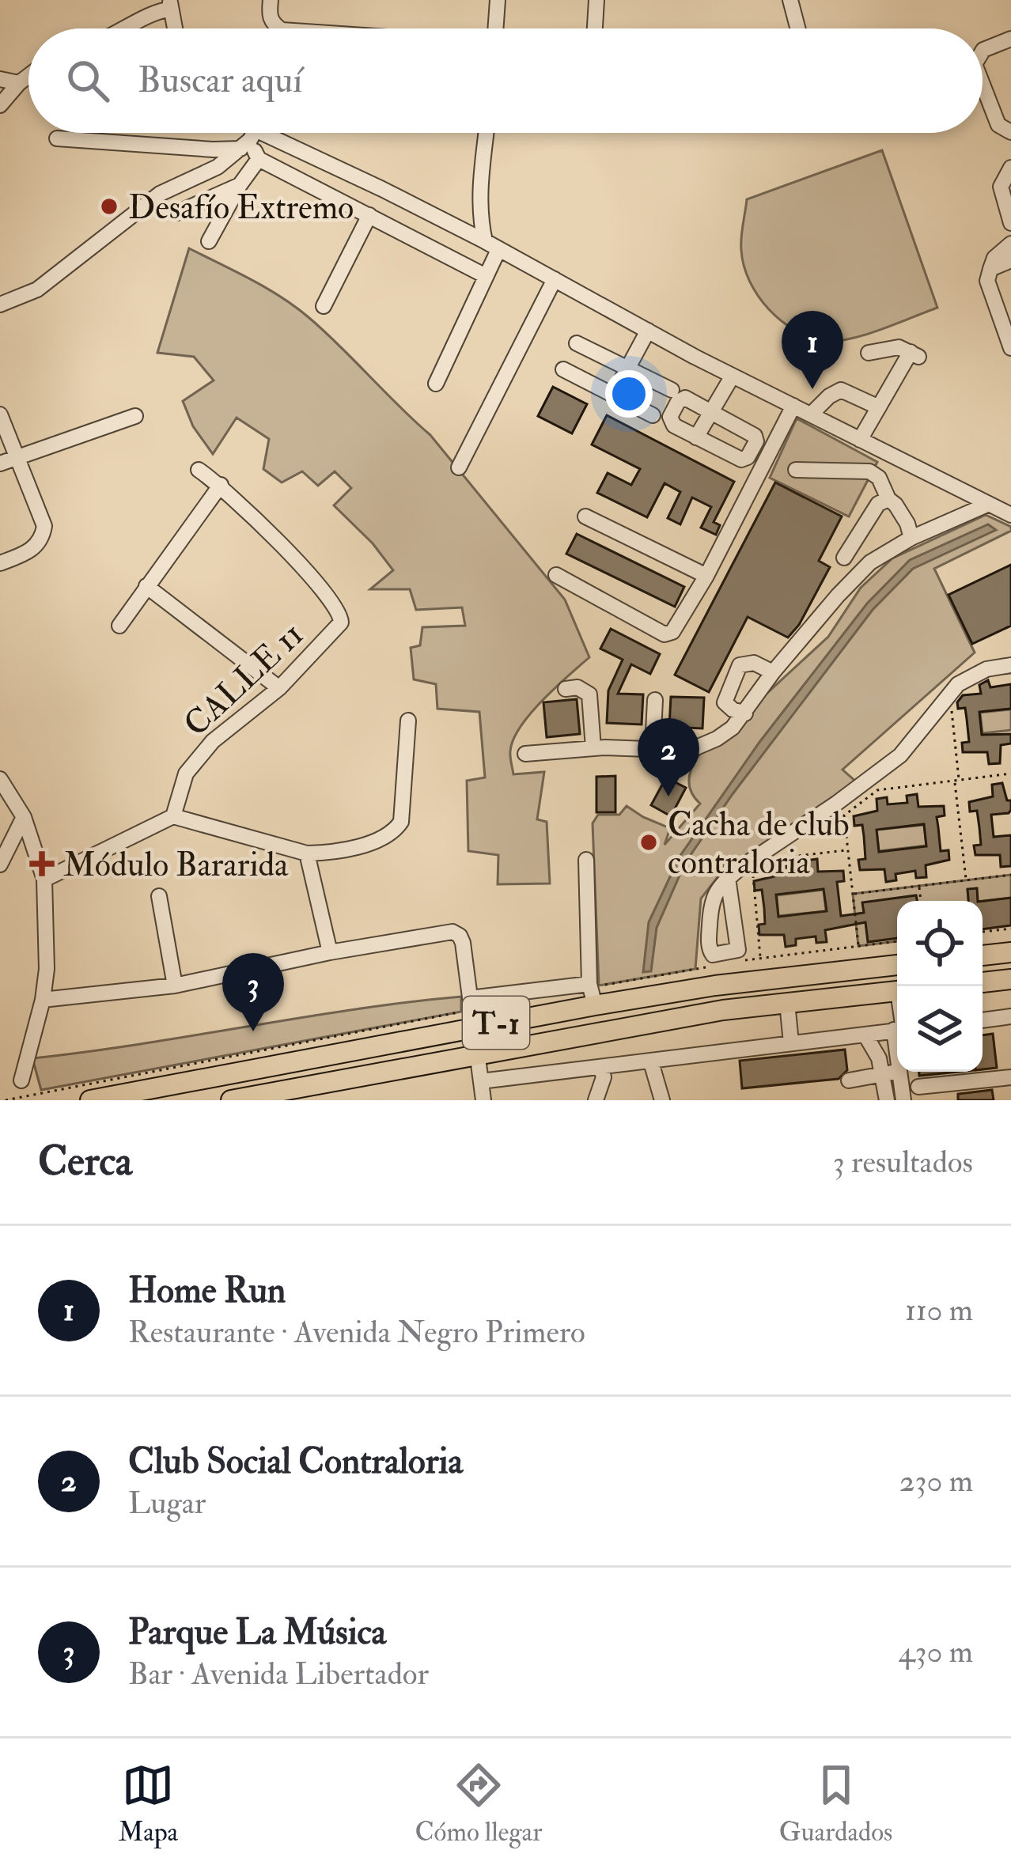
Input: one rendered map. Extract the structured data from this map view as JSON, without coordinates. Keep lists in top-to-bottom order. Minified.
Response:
{"streets":{"main road":["T-1"],"street":["CALLE 11"]},"places":{"other":["Desafío Extremo","Cacha de club contraloria"],"health":["Módulo Bararida"]},"page":{"search":"Buscar aquí","pins":["1","2","3"],"heading":["Cerca","3 resultados"],"list":[{"mark":"1","name":"Home Run","note":"Restaurante · Avenida Negro Primero","value":"110 m"},{"mark":"2","name":"Club Social Contraloria","note":"Lugar","value":"230 m"},{"mark":"3","name":"Parque La Música","note":"Bar · Avenida Libertador","value":"430 m"}],"nav":["Mapa","Cómo llegar","Guardados"]}}
